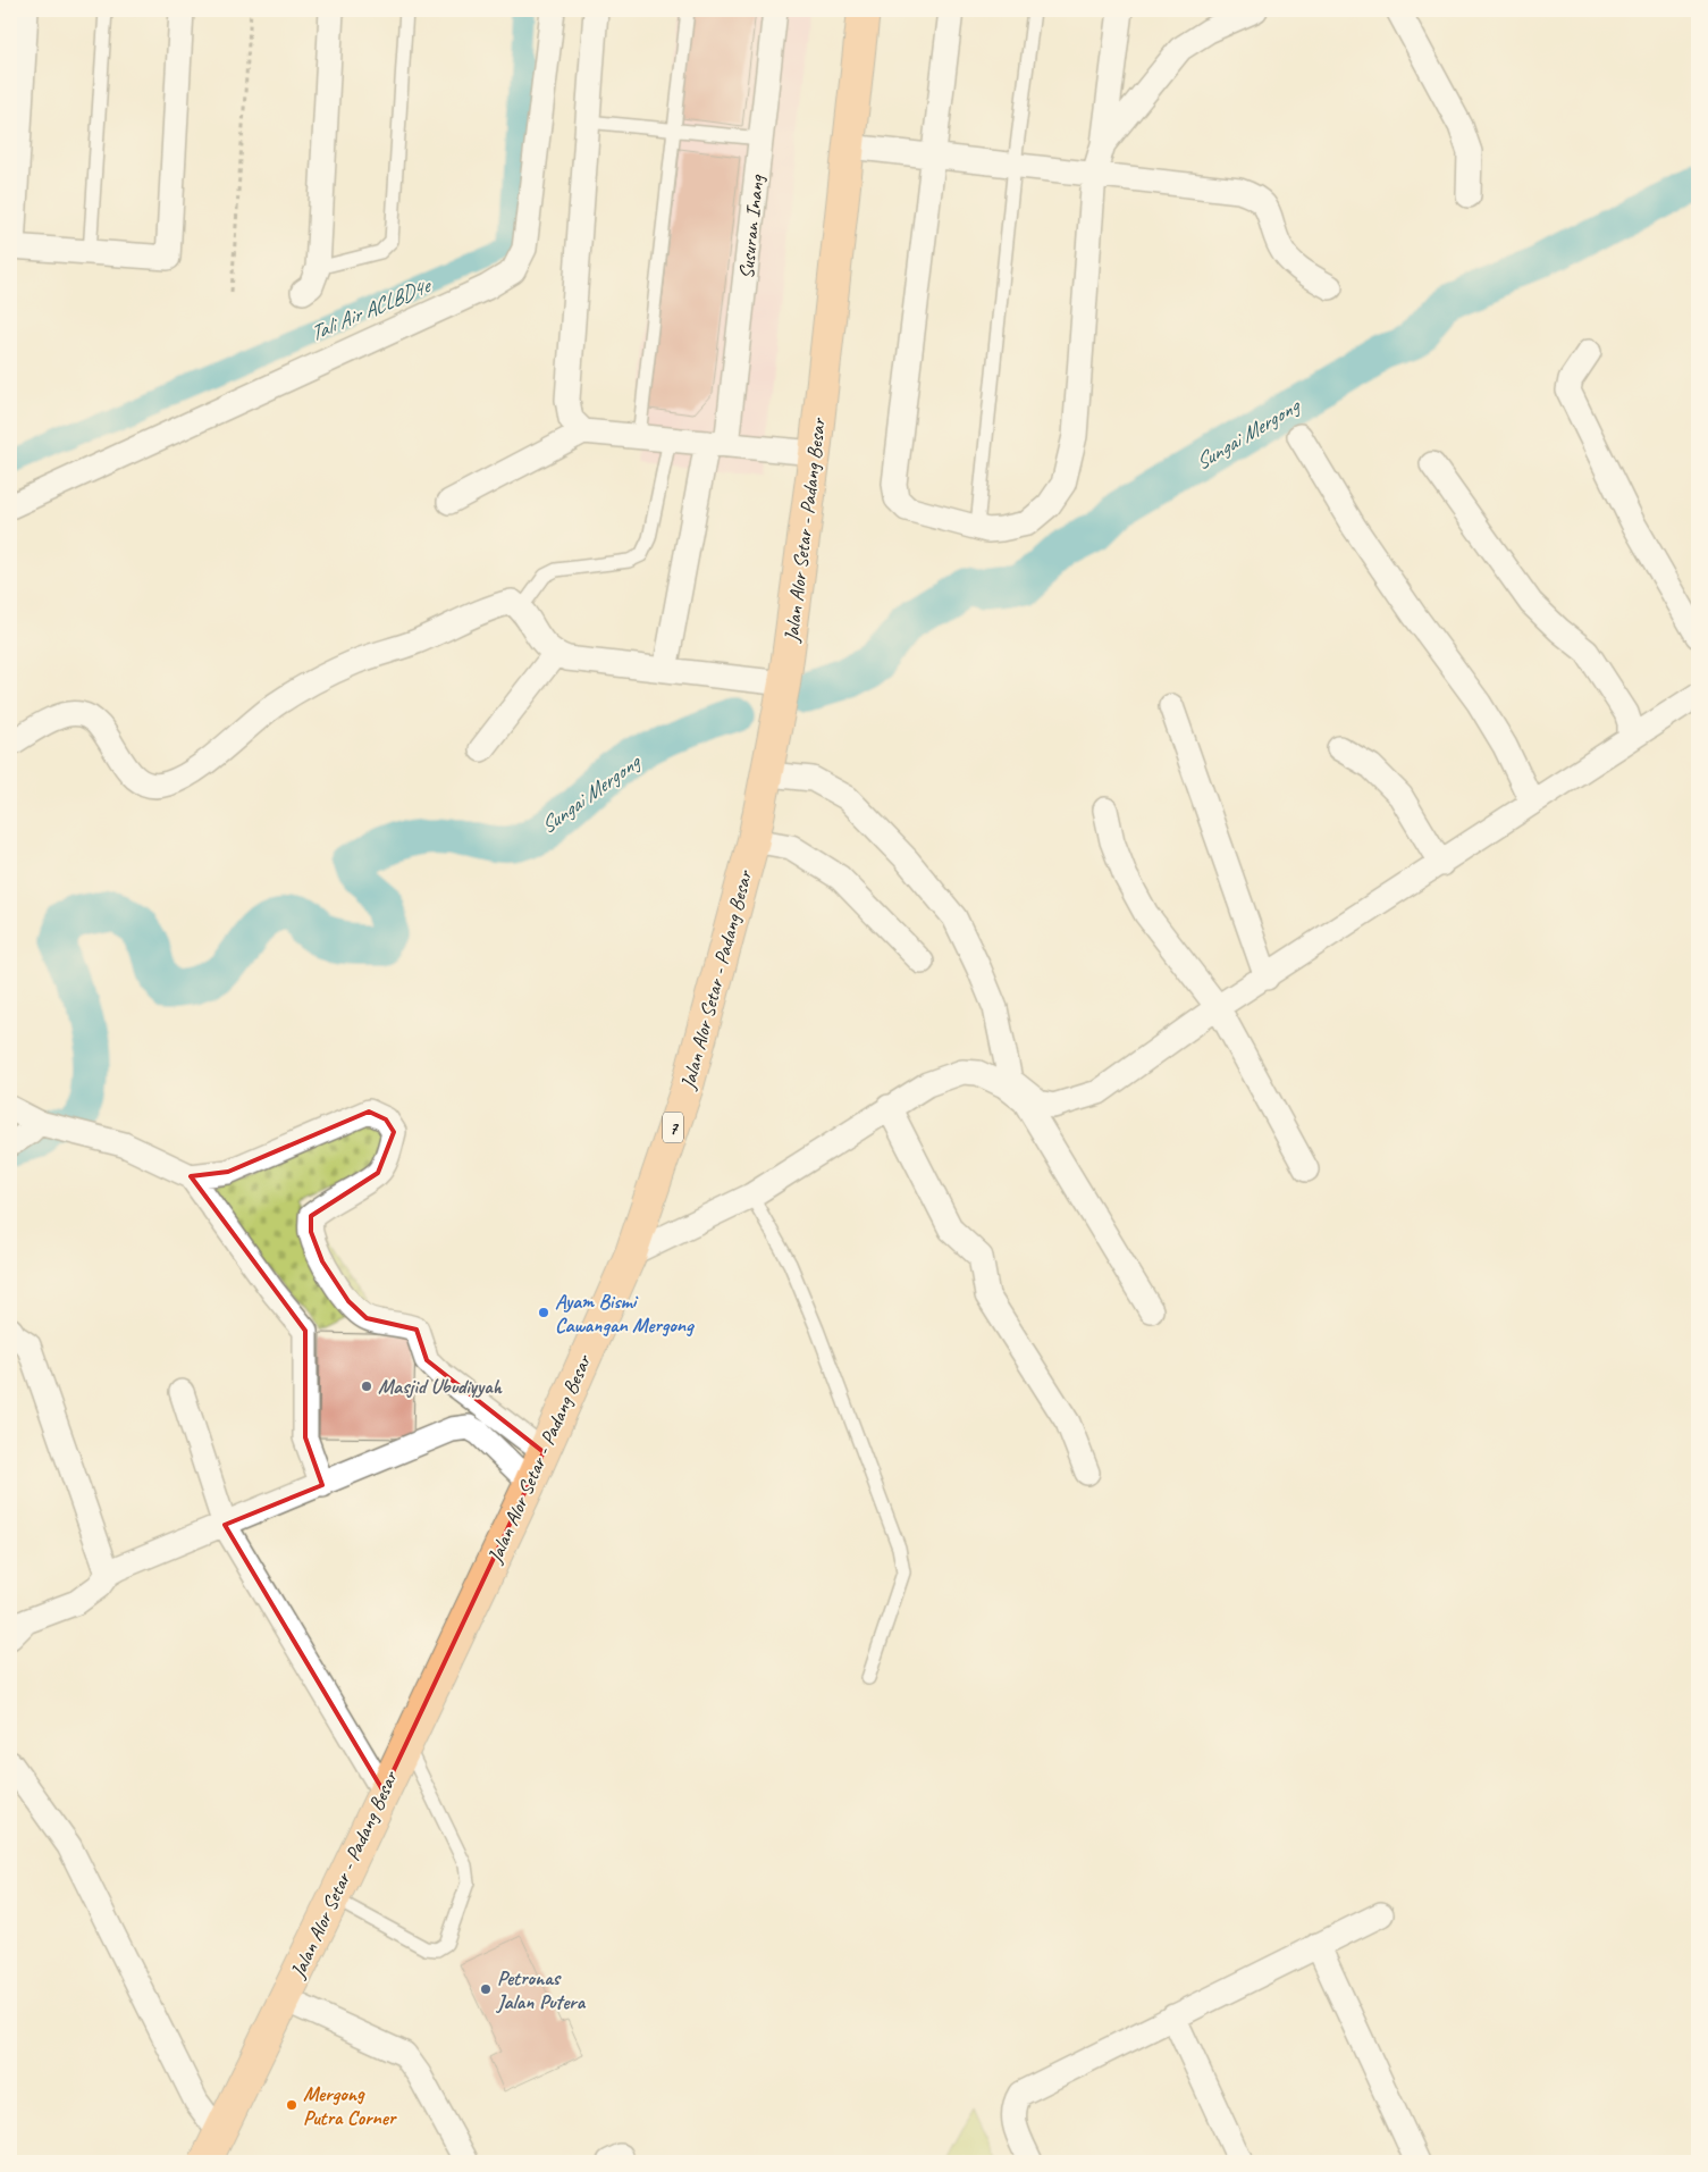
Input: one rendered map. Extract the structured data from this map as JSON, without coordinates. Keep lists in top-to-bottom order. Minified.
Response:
{"streets":{"main road":["Jalan Alor Setar - Padang Besar","7"],"street":["Susuran Inang"]},"water":["Tali Air ACLBD4e","Sungai Mergong"],"places":["Ayam Bismi Cawangan Mergong","Masjid Ubudiyyah","Petronas Jalan Putera","Mergong Putra Corner"]}
